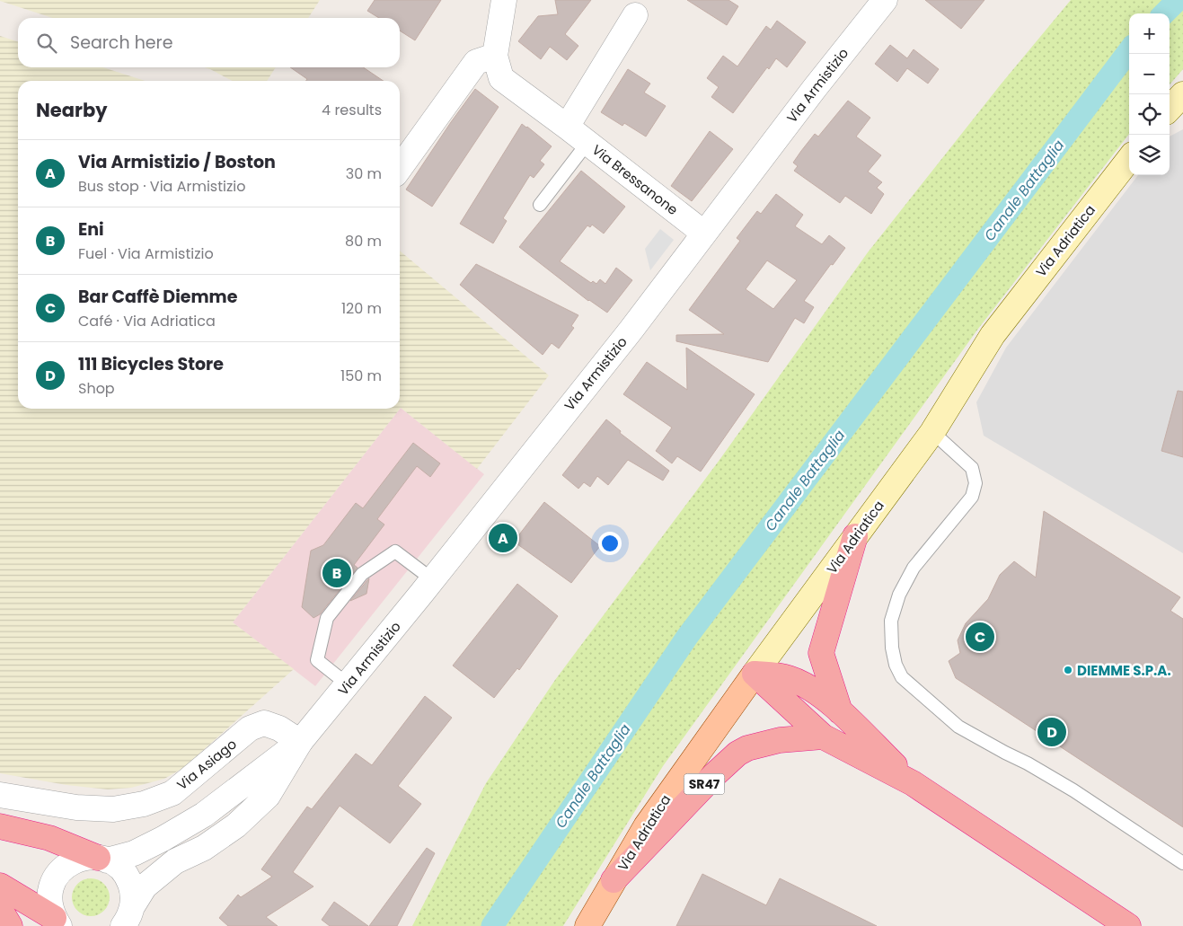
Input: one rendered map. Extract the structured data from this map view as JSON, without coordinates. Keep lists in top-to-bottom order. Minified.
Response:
{"streets":{"highway":["SR47"],"main road":["Via Adriatica"],"street":["Via Armistizio","Via Bressanone","Via Asiago"]},"crossings":[["Via Armistizio","Via Bressanone"],["Via Armistizio","Via Asiago"],["Via Adriatica","SR47"]],"water":["Canale Battaglia"],"places":["DIEMME S.P.A."],"page":{"map_buttons":["+","−"],"search":"Search here","heading":["Nearby","4 results"],"list":[{"mark":"A","name":"Via Armistizio / Boston","note":"Bus stop · Via Armistizio","value":"30 m"},{"mark":"B","name":"Eni","note":"Fuel · Via Armistizio","value":"80 m"},{"mark":"C","name":"Bar Caffè Diemme","note":"Café · Via Adriatica","value":"120 m"},{"mark":"D","name":"111 Bicycles Store","note":"Shop","value":"150 m"}],"pins":["A","B","C","D"]}}
